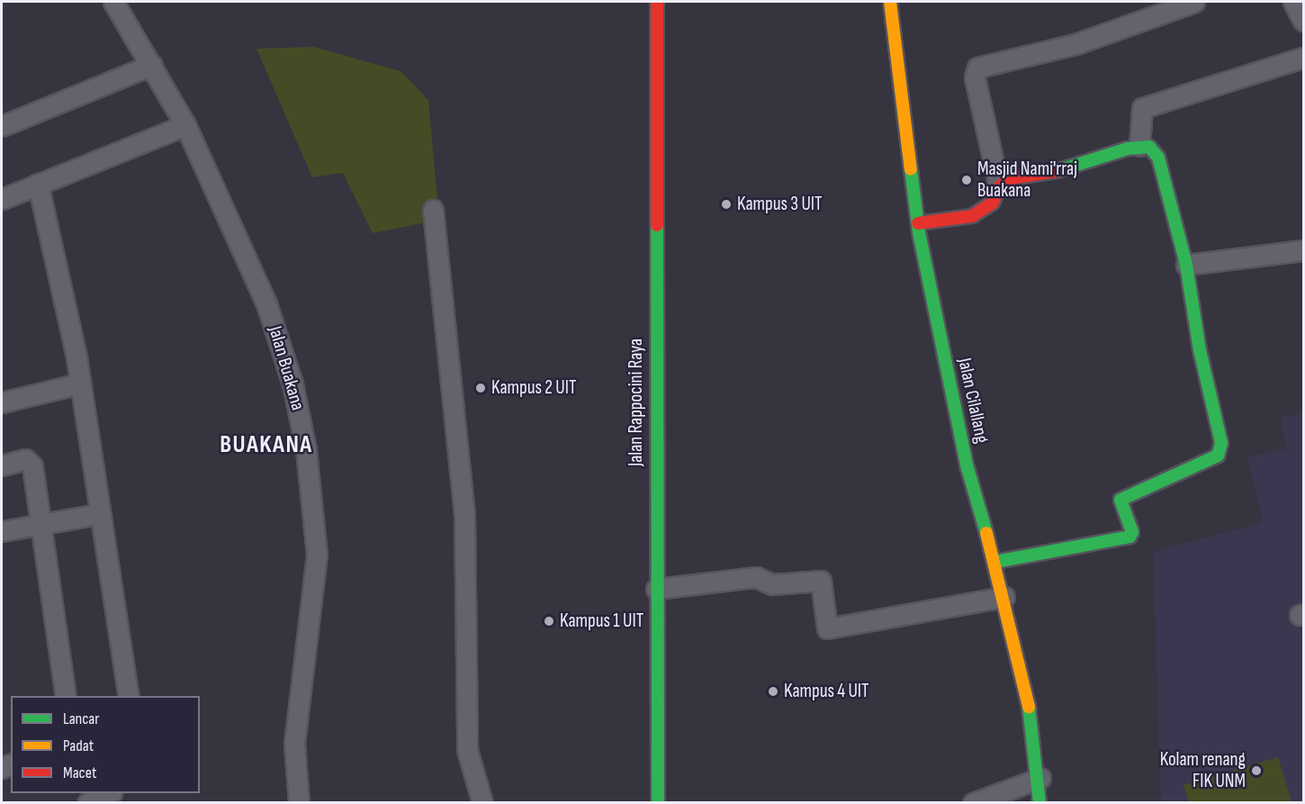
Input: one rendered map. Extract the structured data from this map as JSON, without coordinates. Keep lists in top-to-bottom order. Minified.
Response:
{"streets":{"street":["Jalan Buakana","Jalan Cilallang","Jalan Rappocini Raya"]},"districts":["BUAKANA"],"places":["Masjid Nami'rraj Buakana","Kampus 3 UIT","Kampus 2 UIT","Kampus 1 UIT","Kampus 4 UIT","Kolam renang FIK UNM"],"legend":["Lancar","Padat","Macet"]}
